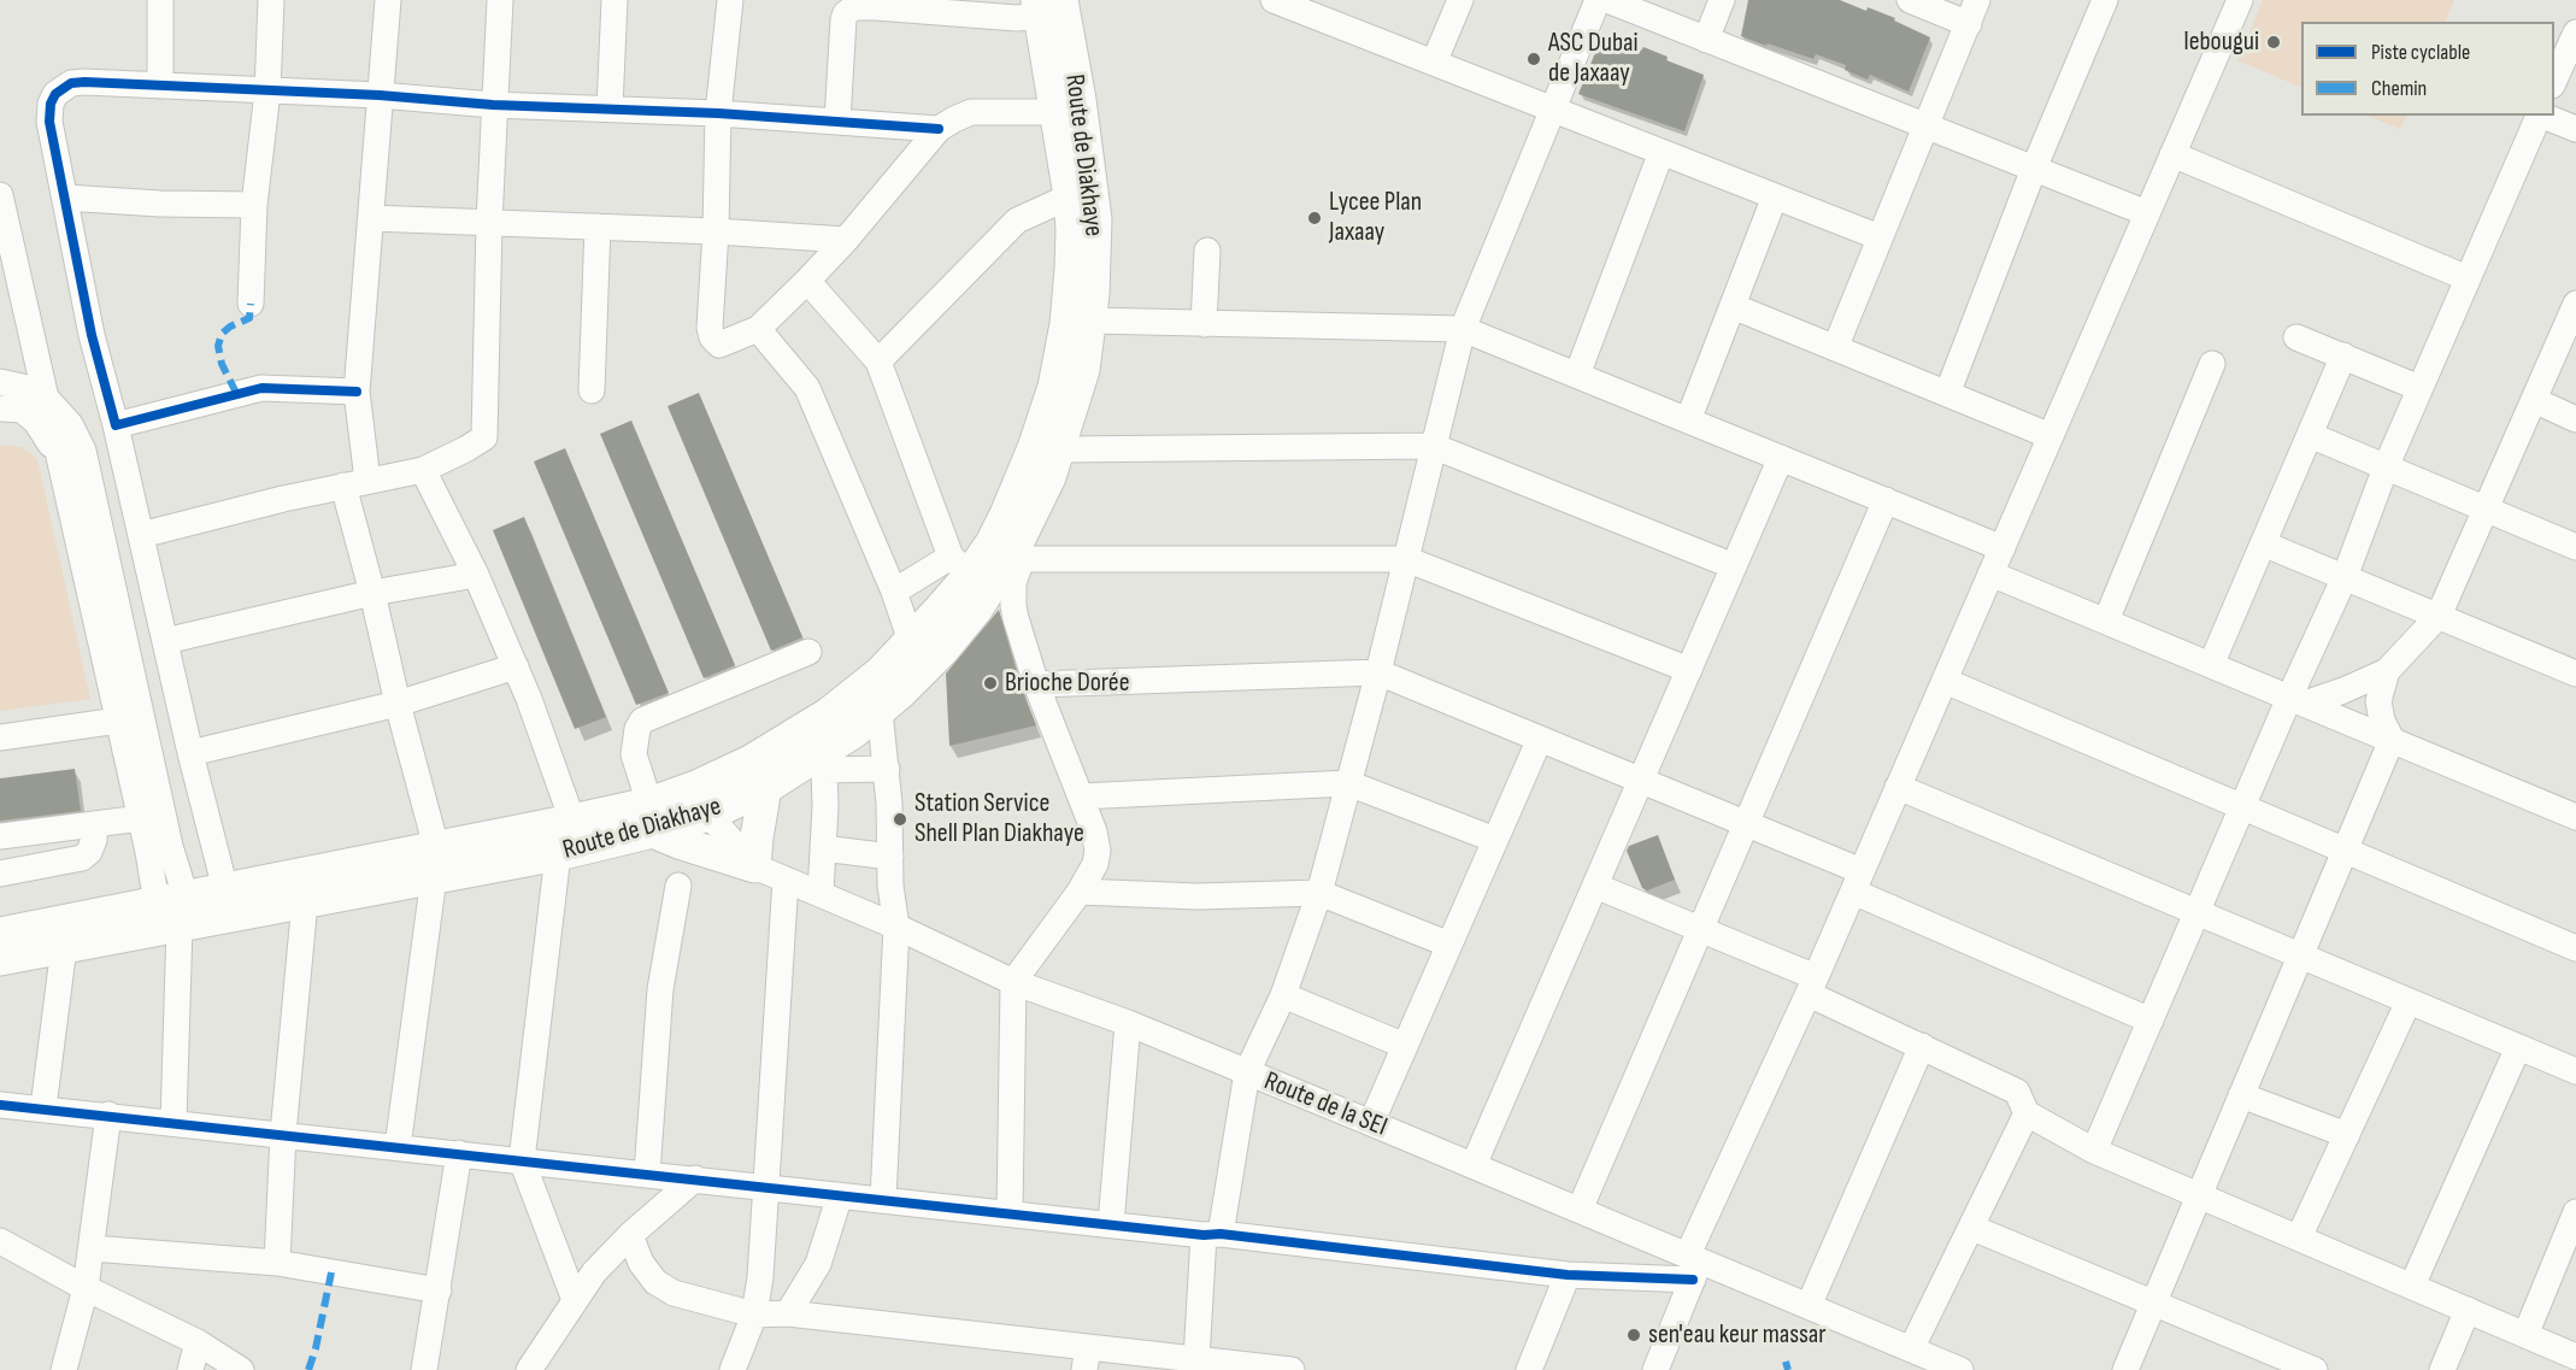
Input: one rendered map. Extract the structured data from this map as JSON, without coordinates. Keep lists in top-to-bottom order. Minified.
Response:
{"streets":{"main road":["Route de Diakhaye"],"street":["Route de la SEI"]},"crossings":[["Route de Diakhaye","Route de la SEI"]],"places":["lebougui","ASC Dubai de Jaxaay","Lycee Plan Jaxaay","Brioche Dorée","Station Service Shell Plan Diakhaye","sen'eau keur massar"],"legend":["Piste cyclable","Chemin"]}
